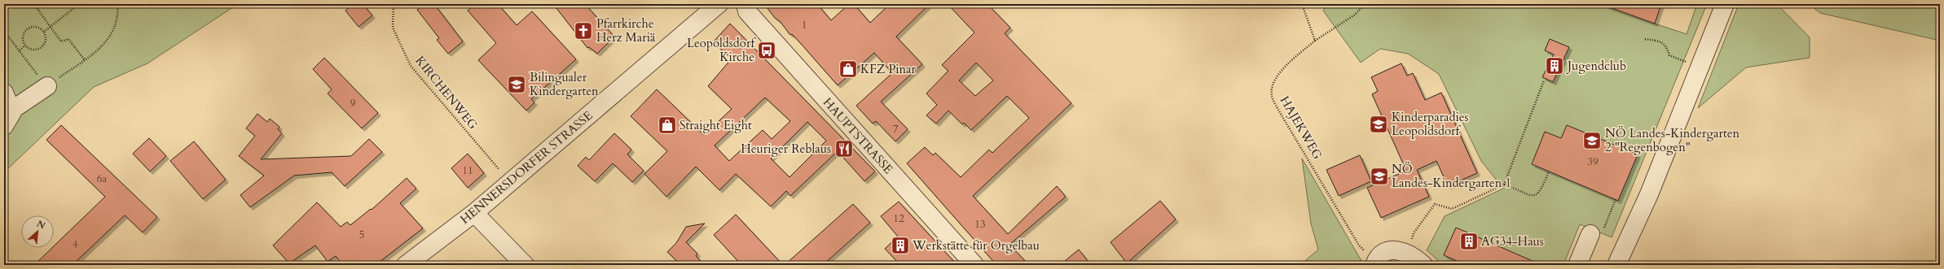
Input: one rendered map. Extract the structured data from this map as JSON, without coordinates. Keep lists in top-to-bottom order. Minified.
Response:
{"streets":{"street":["HAUPTSTRASSE","HENNERSDORFER STRASSE"],"path":["KIRCHENWEG","HAJEKWEG"]},"crossings":[["KIRCHENWEG","HENNERSDORFER STRASSE"]],"places":{"church":["Pfarrkirche Herz Mariä"],"bus stop":["Leopoldsdorf Kirche"],"building":["Jugendclub","AG34-Haus","Werkstätte für Orgelbau"],"shop":["KFZ Pinar","Straight Eight"],"school or university":["Bilingualer Kindergarten","Kinderparadies Leopoldsdorf","NÖ Landes-Kindergarten 2 \"Regenbogen\"","NÖ Landes-Kindergarten 1"],"restaurant":["Heuriger Reblaus"]},"house_numbers":["1","9","7","39","11","6a","12","13","5","4"],"north":"top right"}
